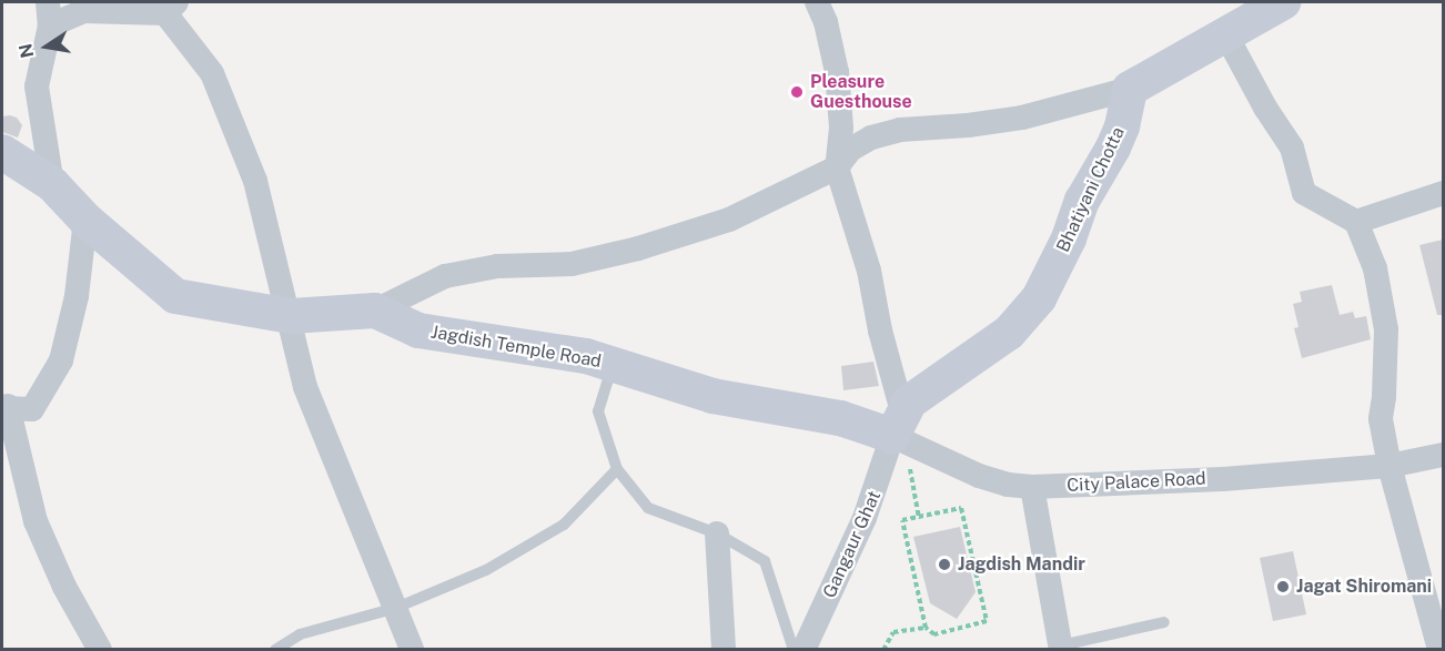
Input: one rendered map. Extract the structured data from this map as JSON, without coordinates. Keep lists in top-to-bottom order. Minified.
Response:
{"streets":{"main road":["Bhatiyani Chotta","Jagdish Temple Road"],"street":["City Palace Road","Gangaur Ghat"]},"crossings":[["Bhatiyani Chotta","Jagdish Temple Road"],["Bhatiyani Chotta","City Palace Road"],["Bhatiyani Chotta","Gangaur Ghat"],["Jagdish Temple Road","City Palace Road"],["Jagdish Temple Road","Gangaur Ghat"],["City Palace Road","Gangaur Ghat"]],"places":["Pleasure Guesthouse","Jagdish Mandir","Jagat Shiromani"],"north":"left"}
